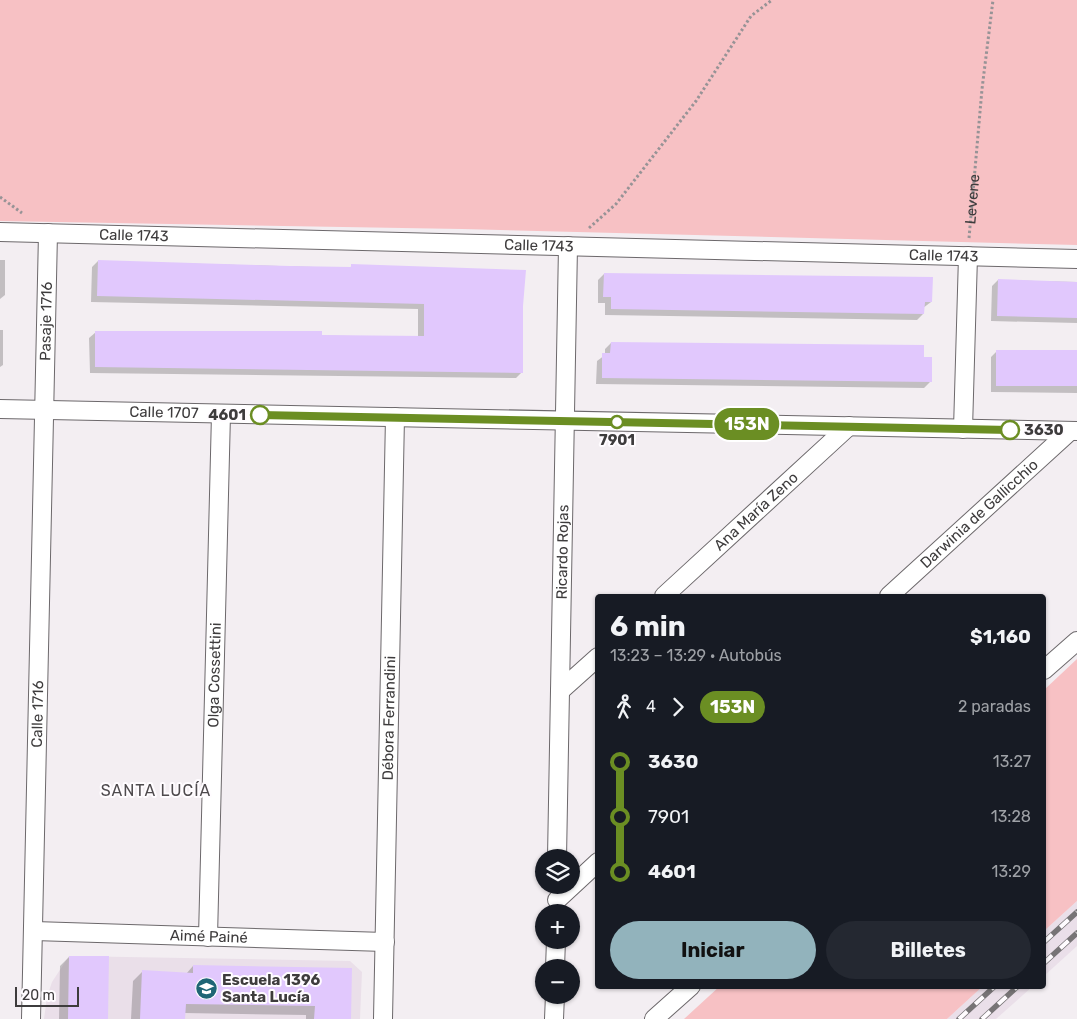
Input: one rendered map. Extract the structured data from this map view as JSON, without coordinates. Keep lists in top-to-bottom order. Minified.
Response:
{"streets":{"street":["Calle 1743","Pasaje 1716","Calle 1707","Ana María Zeno","Darwinia de Gallicchio","Ricardo Rojas","Olga Cossettini","Calle 1716","Débora Ferrandini","Aimé Painé"],"path":["Levene"]},"crossings":[["Levene","Calle 1743"],["Calle 1743","Pasaje 1716"],["Calle 1743","Ricardo Rojas"],["Pasaje 1716","Calle 1707"],["Pasaje 1716","Calle 1716"],["Calle 1707","Ana María Zeno"],["Calle 1707","Darwinia de Gallicchio"],["Calle 1707","Ricardo Rojas"],["Calle 1707","Olga Cossettini"],["Calle 1707","Calle 1716"],["Calle 1707","Débora Ferrandini"],["Olga Cossettini","Aimé Painé"],["Calle 1716","Aimé Painé"],["Débora Ferrandini","Aimé Painé"]],"districts":["SANTA LUCÍA"],"places":{"other":["4601","7901","3630"],"school or university":["Escuela 1396 Santa Lucía"]},"lines":["bus line 153N"],"scale_bar":"20 m","page":{"on_map":"153N","heading":["6 min","13:23 – 13:29 · Autobús","$1,160"],"legs":["4","153N","2 paradas"],"list":[{"name":"3630","value":"13:27"},{"name":"7901","value":"13:28"},{"name":"4601","value":"13:29"}],"map_buttons":["+","−"],"buttons":["Iniciar","Billetes"],"scale":"20 m"}}
